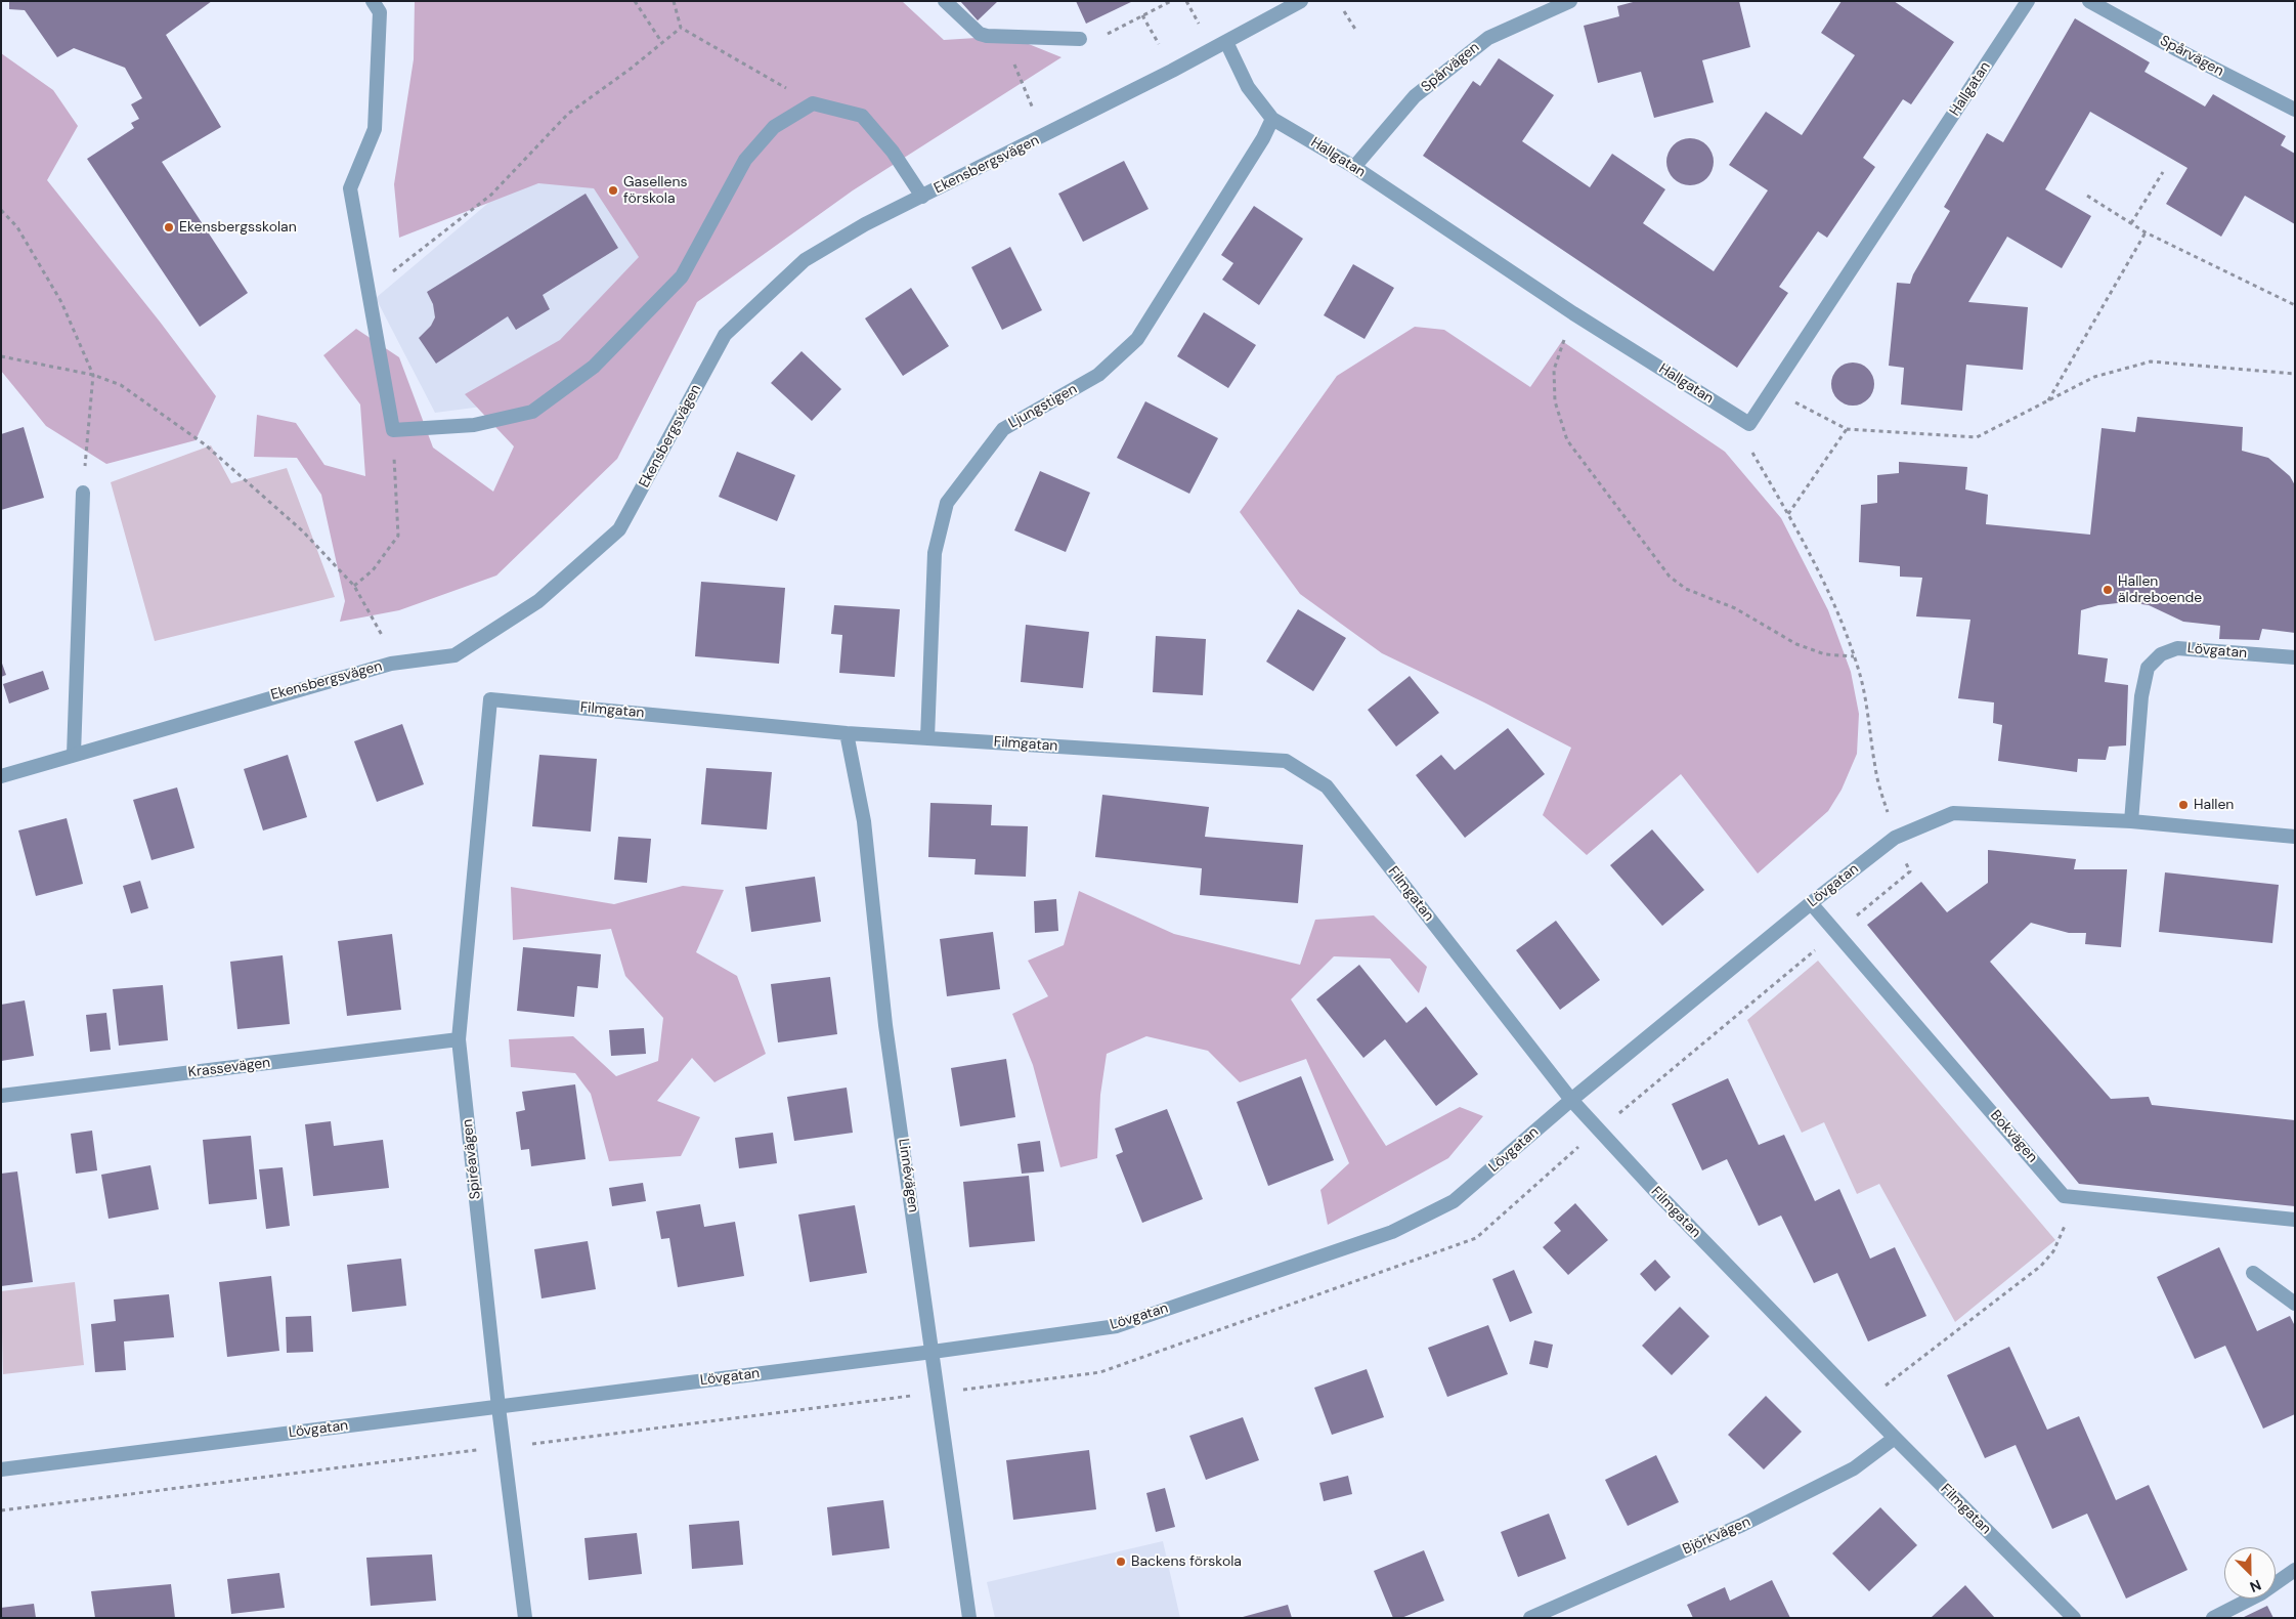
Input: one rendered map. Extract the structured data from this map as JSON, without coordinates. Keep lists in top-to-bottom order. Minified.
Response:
{"streets":{"street":["Spårvägen","Hallgatan","Ekensbergsvägen","Ljungstigen","Lövgatan","Filmgatan","Krassevägen","Bokvägen","Spiréavägen","Linnévägen","Björkvägen"]},"crossings":[["Spårvägen","Hallgatan"],["Hallgatan","Ekensbergsvägen"],["Hallgatan","Ljungstigen"],["Ljungstigen","Filmgatan"],["Lövgatan","Filmgatan"],["Lövgatan","Bokvägen"],["Lövgatan","Spiréavägen"],["Lövgatan","Linnévägen"],["Filmgatan","Spiréavägen"],["Filmgatan","Linnévägen"],["Filmgatan","Björkvägen"],["Krassevägen","Spiréavägen"]],"places":["Gasellens förskola","Ekensbergsskolan","Hallen äldreboende","Hallen","Backens förskola"],"north":"bottom right"}
